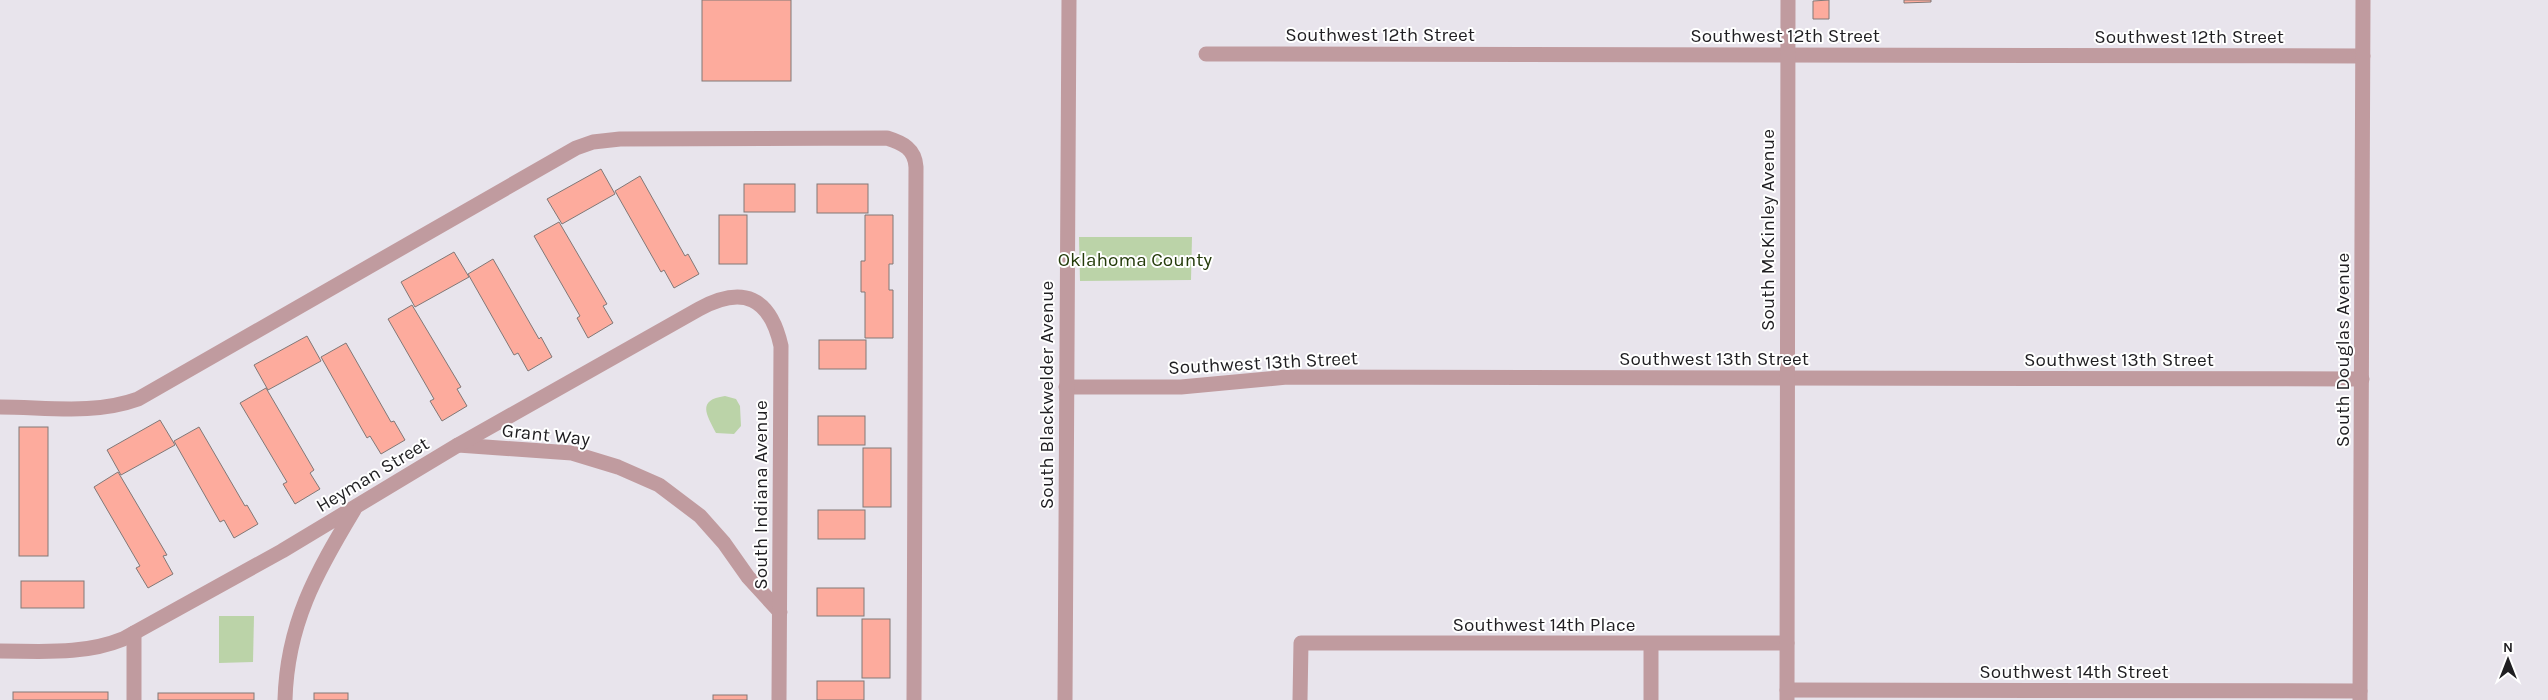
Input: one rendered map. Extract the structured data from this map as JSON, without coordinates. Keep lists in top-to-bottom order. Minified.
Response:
{"streets":{"street":["Southwest 12th Street","South McKinley Avenue","South Douglas Avenue","Southwest 13th Street","South Blackwelder Avenue","Grant Way","Heyman Street","South Indiana Avenue","Southwest 14th Place","Southwest 14th Street"]},"crossings":[["Southwest 12th Street","South McKinley Avenue"],["Southwest 12th Street","South Douglas Avenue"],["South McKinley Avenue","Southwest 13th Street"],["South McKinley Avenue","Southwest 14th Place"],["South McKinley Avenue","Southwest 14th Street"],["South Douglas Avenue","Southwest 13th Street"],["South Douglas Avenue","Southwest 14th Street"],["Southwest 13th Street","South Blackwelder Avenue"],["Grant Way","Heyman Street"],["Grant Way","South Indiana Avenue"],["Heyman Street","South Indiana Avenue"]],"parks":["Oklahoma County"],"north":"top"}
